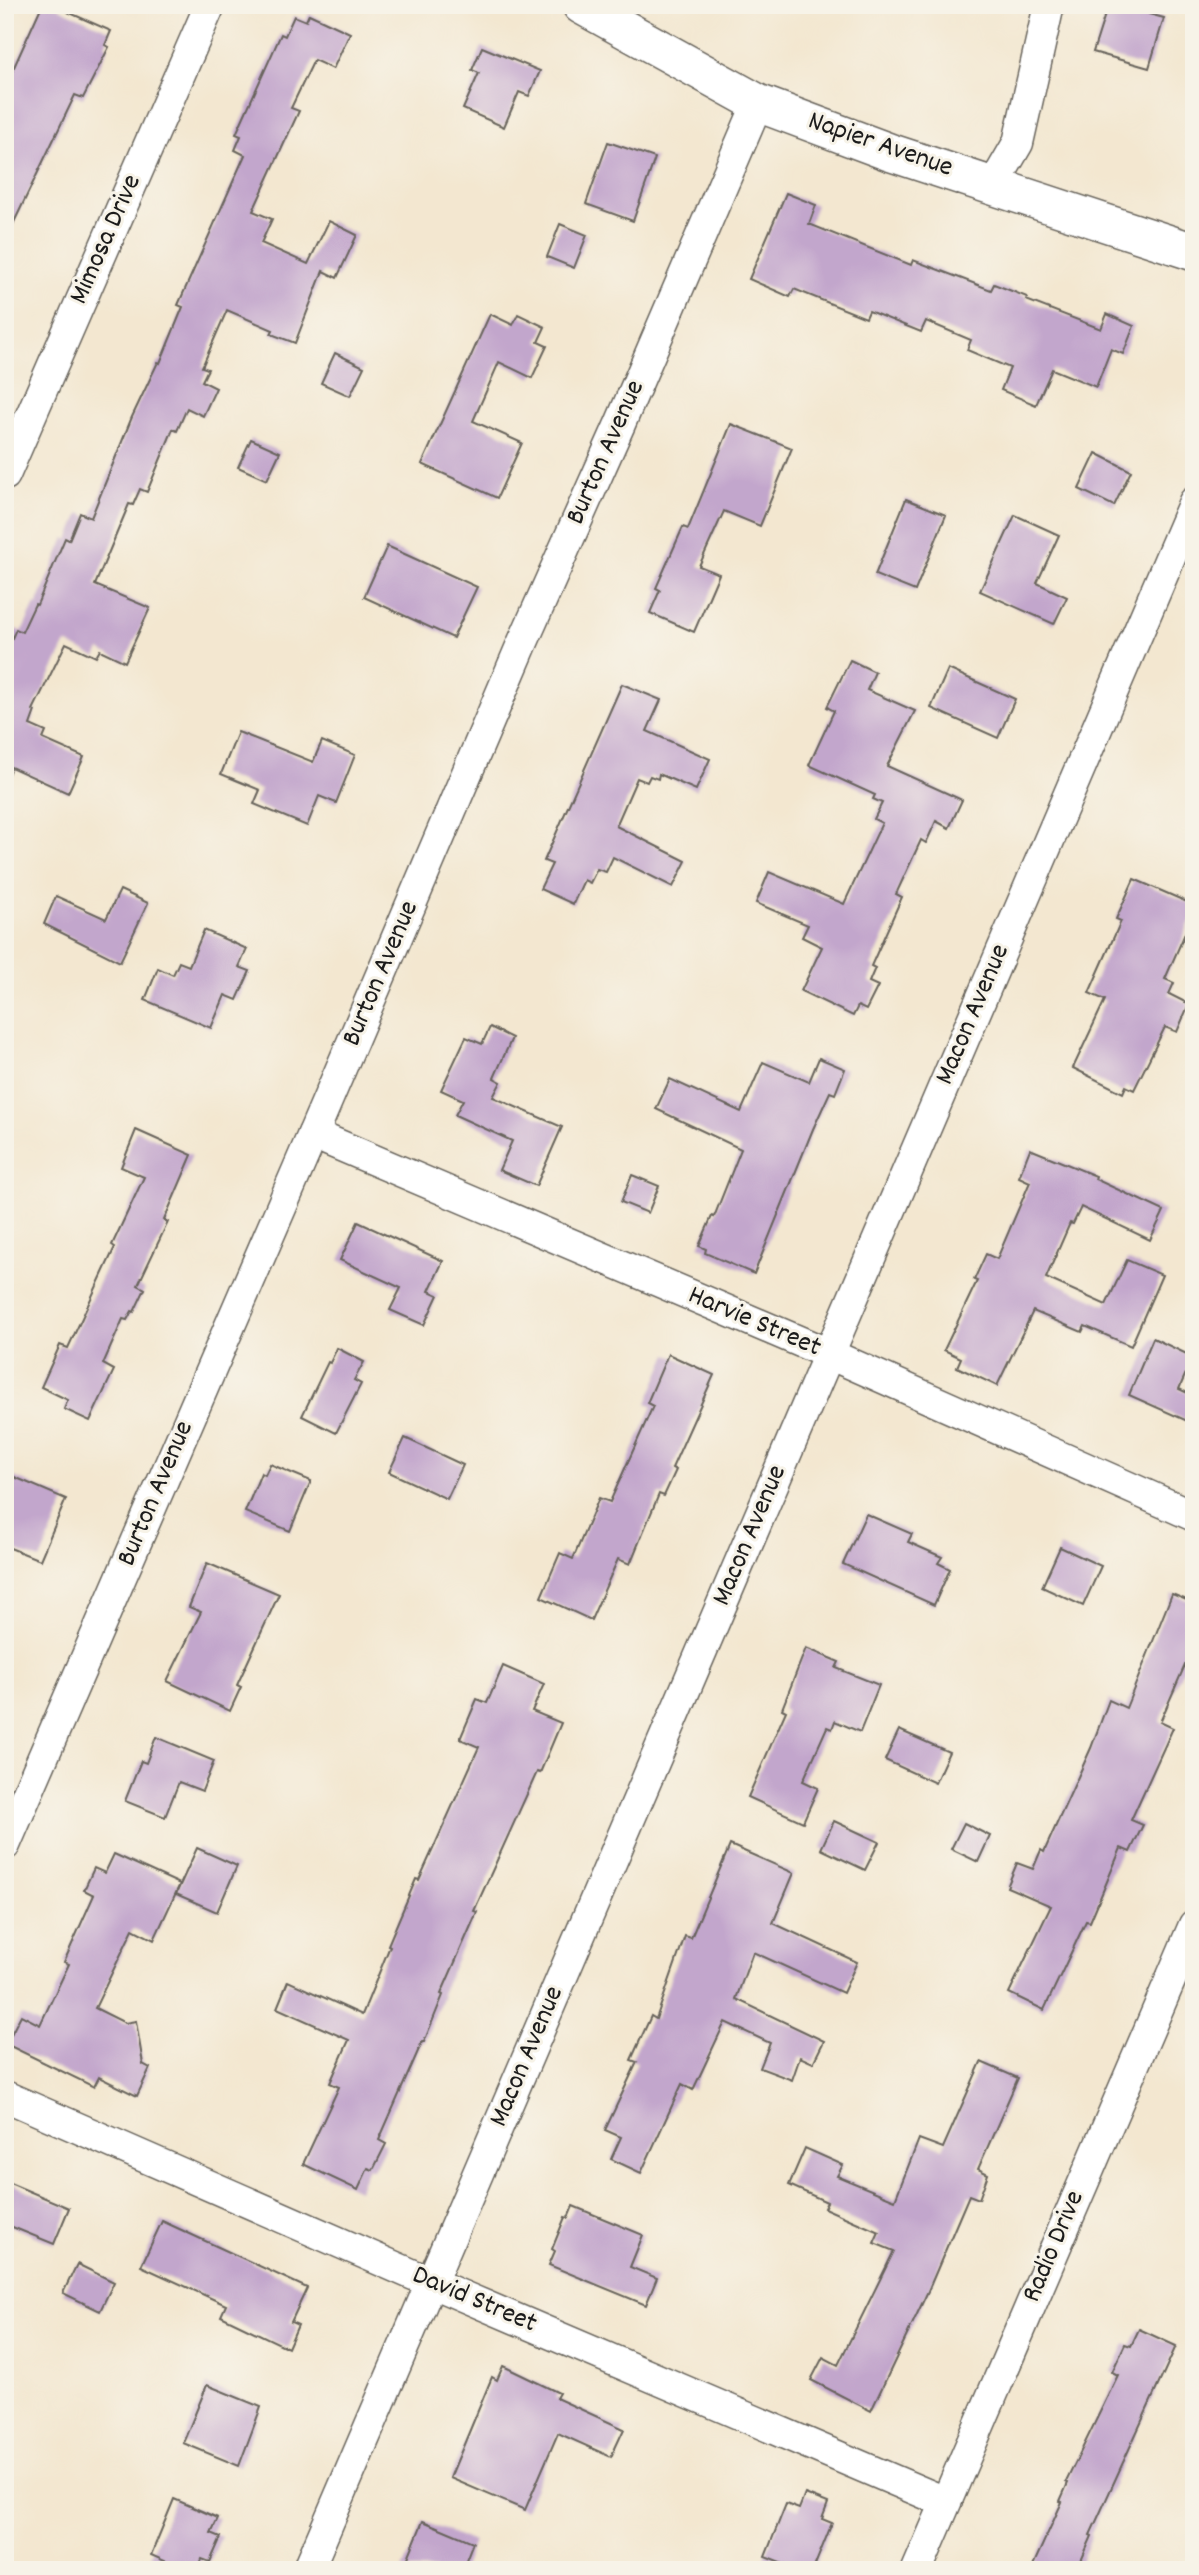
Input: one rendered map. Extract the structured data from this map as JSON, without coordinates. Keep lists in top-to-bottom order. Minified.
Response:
{"streets":{"street":["Napier Avenue","Mimosa Drive","Burton Avenue","Macon Avenue","Harvie Street","Radio Drive","David Street"]},"crossings":[["Napier Avenue","Burton Avenue"],["Burton Avenue","Harvie Street"],["Macon Avenue","Harvie Street"],["Macon Avenue","David Street"],["Radio Drive","David Street"]]}
